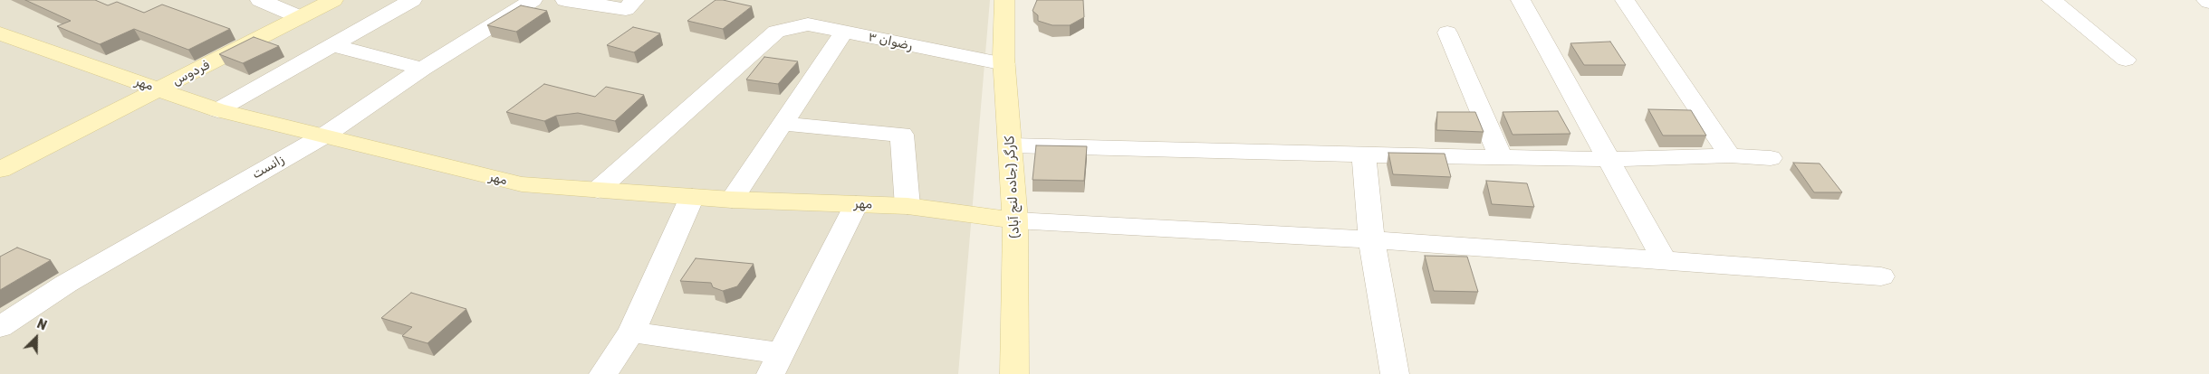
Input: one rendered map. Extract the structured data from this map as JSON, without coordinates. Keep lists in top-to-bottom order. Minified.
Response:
{"streets":{"street":["رضوان ۳","فردوس","مهر","زانست","کارگر (جاده لنج آباد)"]},"crossings":[["رضوان ۳","مهر"],["رضوان ۳","کارگر (جاده لنج آباد)"],["فردوس","مهر"],["مهر","زانست"],["مهر","کارگر (جاده لنج آباد)"]],"north":"top right"}
